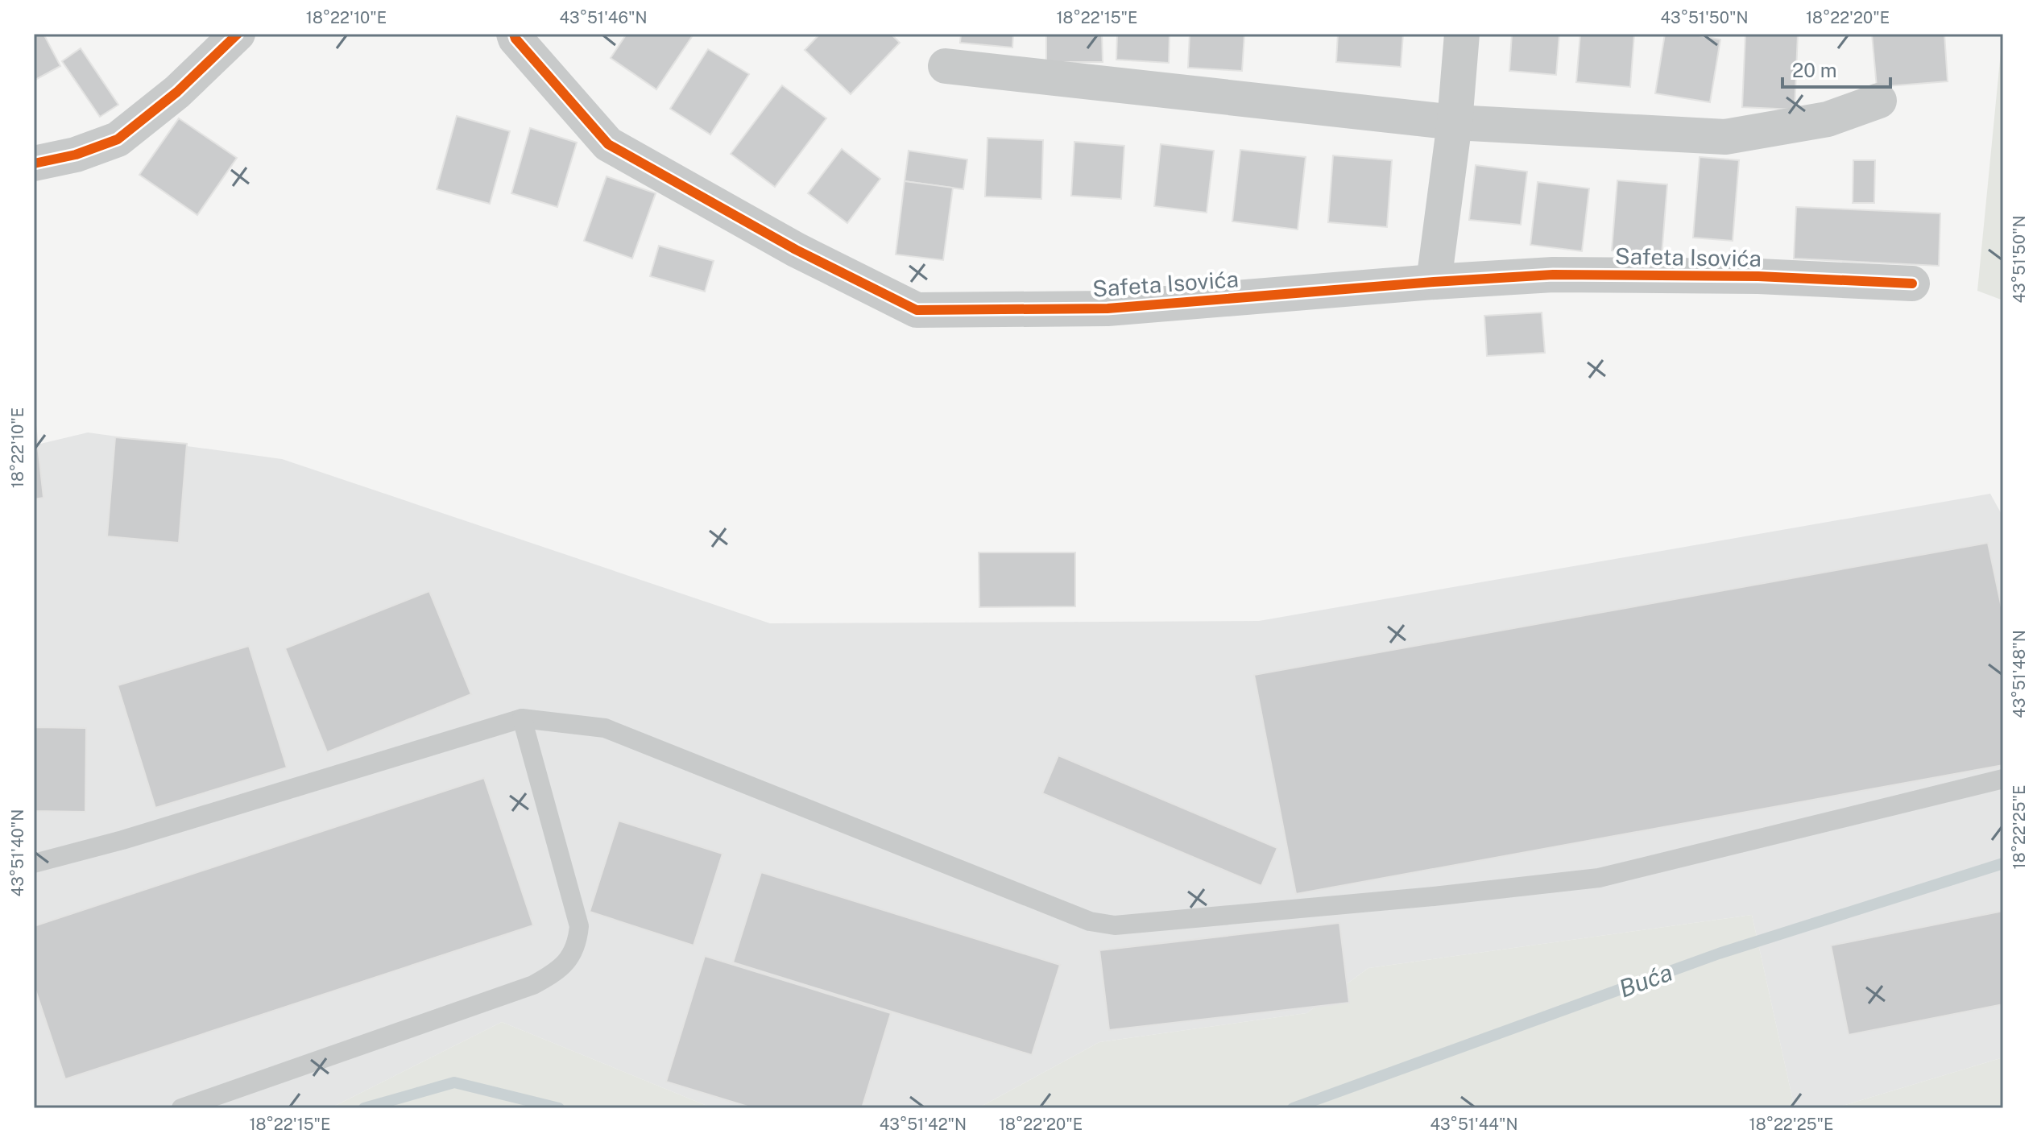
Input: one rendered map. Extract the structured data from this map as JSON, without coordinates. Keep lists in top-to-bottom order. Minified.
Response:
{"streets":{"street":["Safeta Isovića"]},"water":["Buća"],"scale_bar":"20 m","coordinates":["18°22'10\"E","43°51'46\"N","18°22'15\"E","43°51'50\"N","18°22'20\"E","43°51'48\"N","18°22'25\"E","43°51'40\"N","43°51'42\"N","43°51'44\"N"]}
